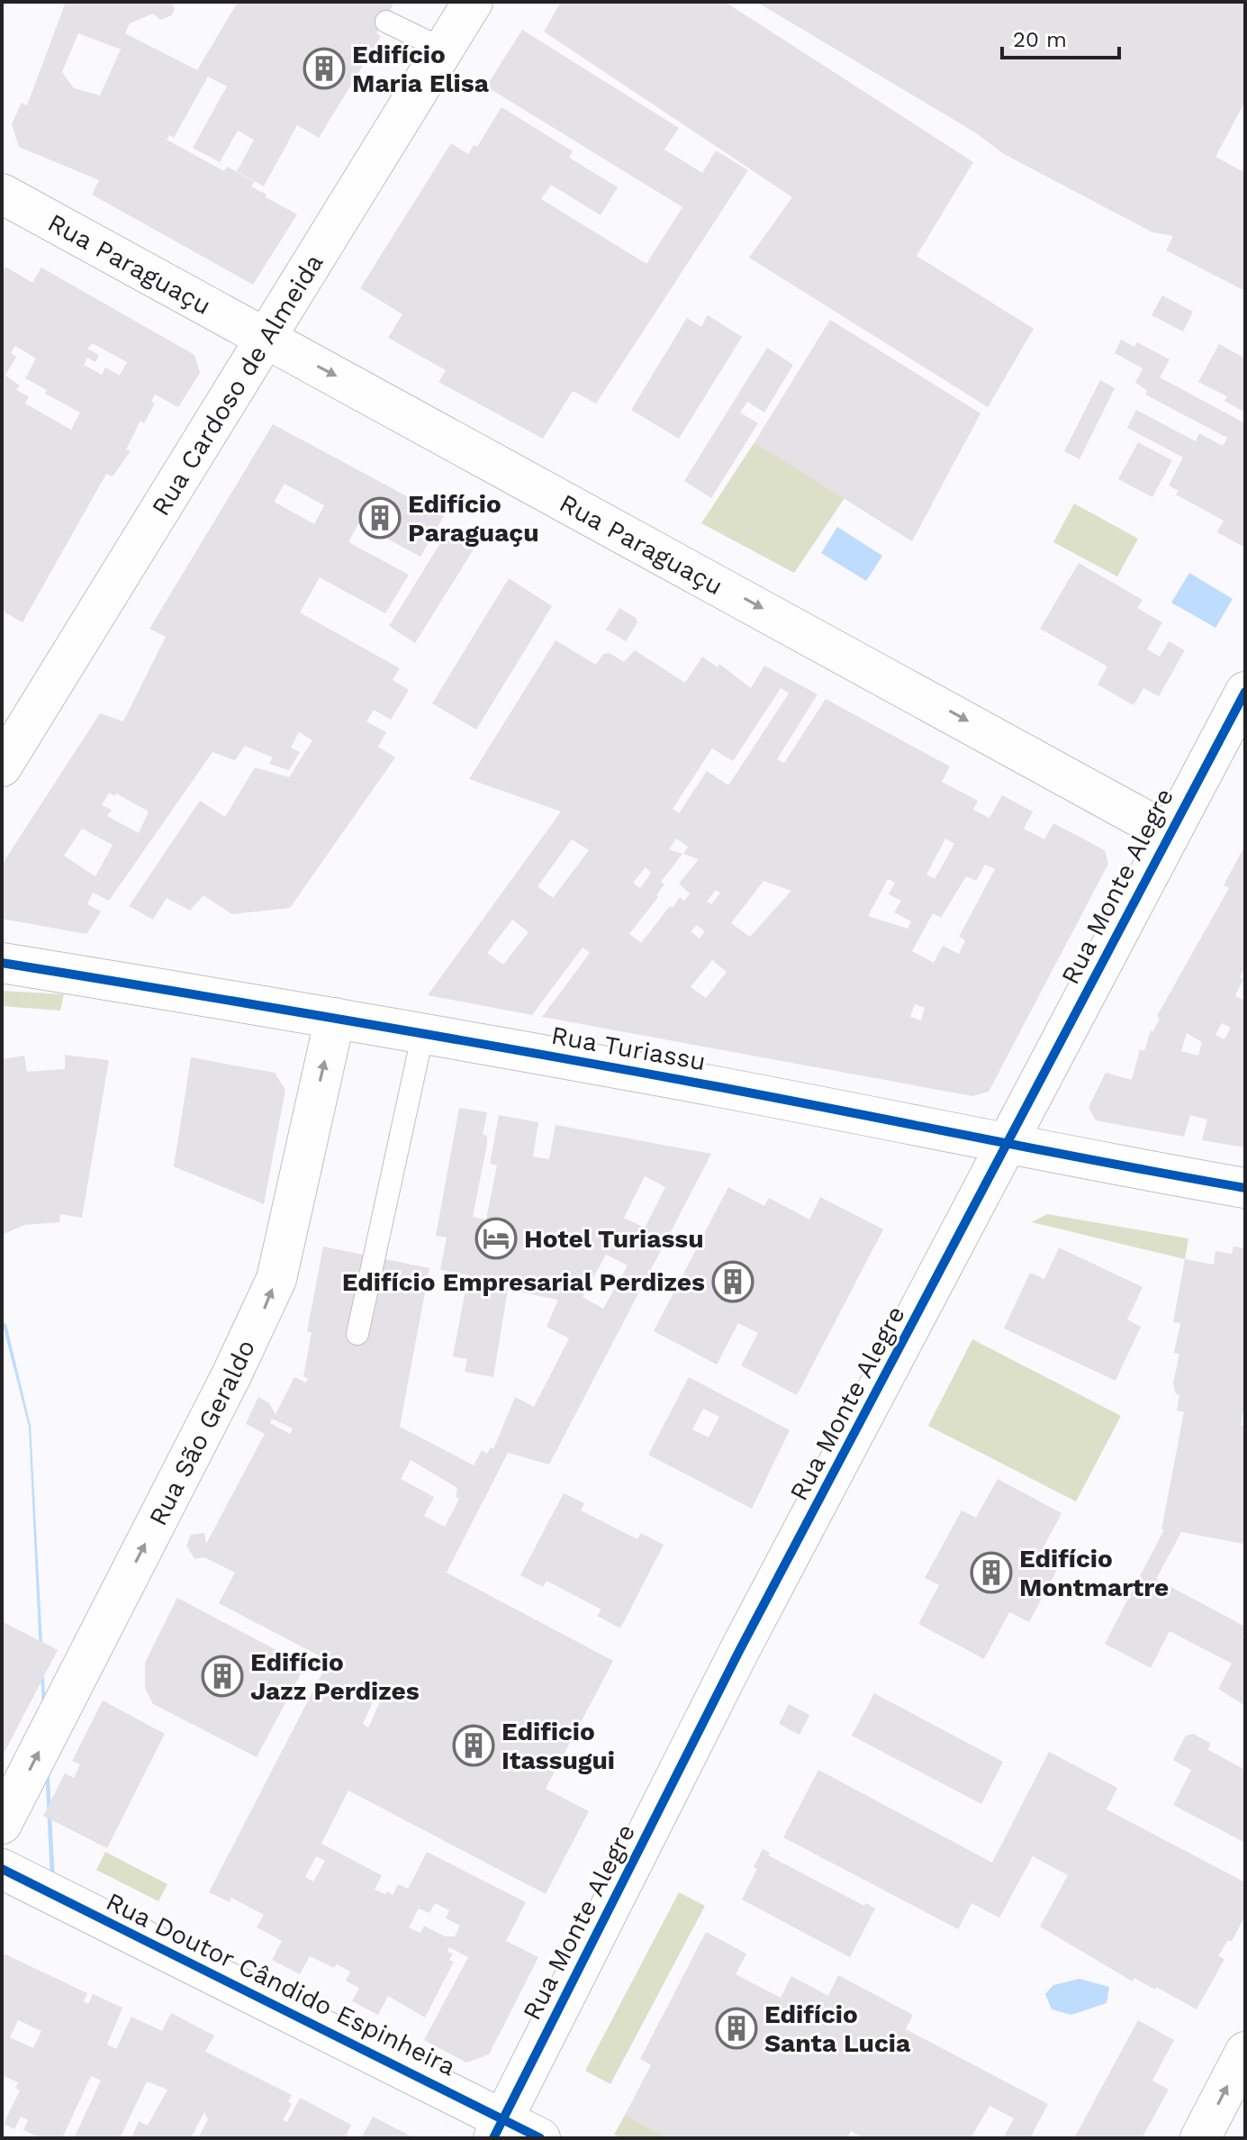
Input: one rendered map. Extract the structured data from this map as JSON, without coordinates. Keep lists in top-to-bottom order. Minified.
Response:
{"streets":{"street":["Rua Paraguaçu","Rua Cardoso de Almeida","Rua Monte Alegre","Rua Turiassu","Rua São Geraldo","Rua Doutor Cândido Espinheira"]},"crossings":[["Rua Paraguaçu","Rua Cardoso de Almeida"],["Rua Paraguaçu","Rua Monte Alegre"],["Rua Monte Alegre","Rua Turiassu"],["Rua Monte Alegre","Rua Doutor Cândido Espinheira"],["Rua Turiassu","Rua São Geraldo"]],"one_way":["Rua Paraguaçu","Rua São Geraldo"],"places":{"building":["Edifício Maria Elisa","Edifício Paraguaçu","Edifício Empresarial Perdizes","Edifício Montmartre","Edifício Jazz Perdizes","Edificio Itassugui","Edifício Santa Lucia"],"hotel":["Hotel Turiassu"]},"scale_bar":"20 m"}
